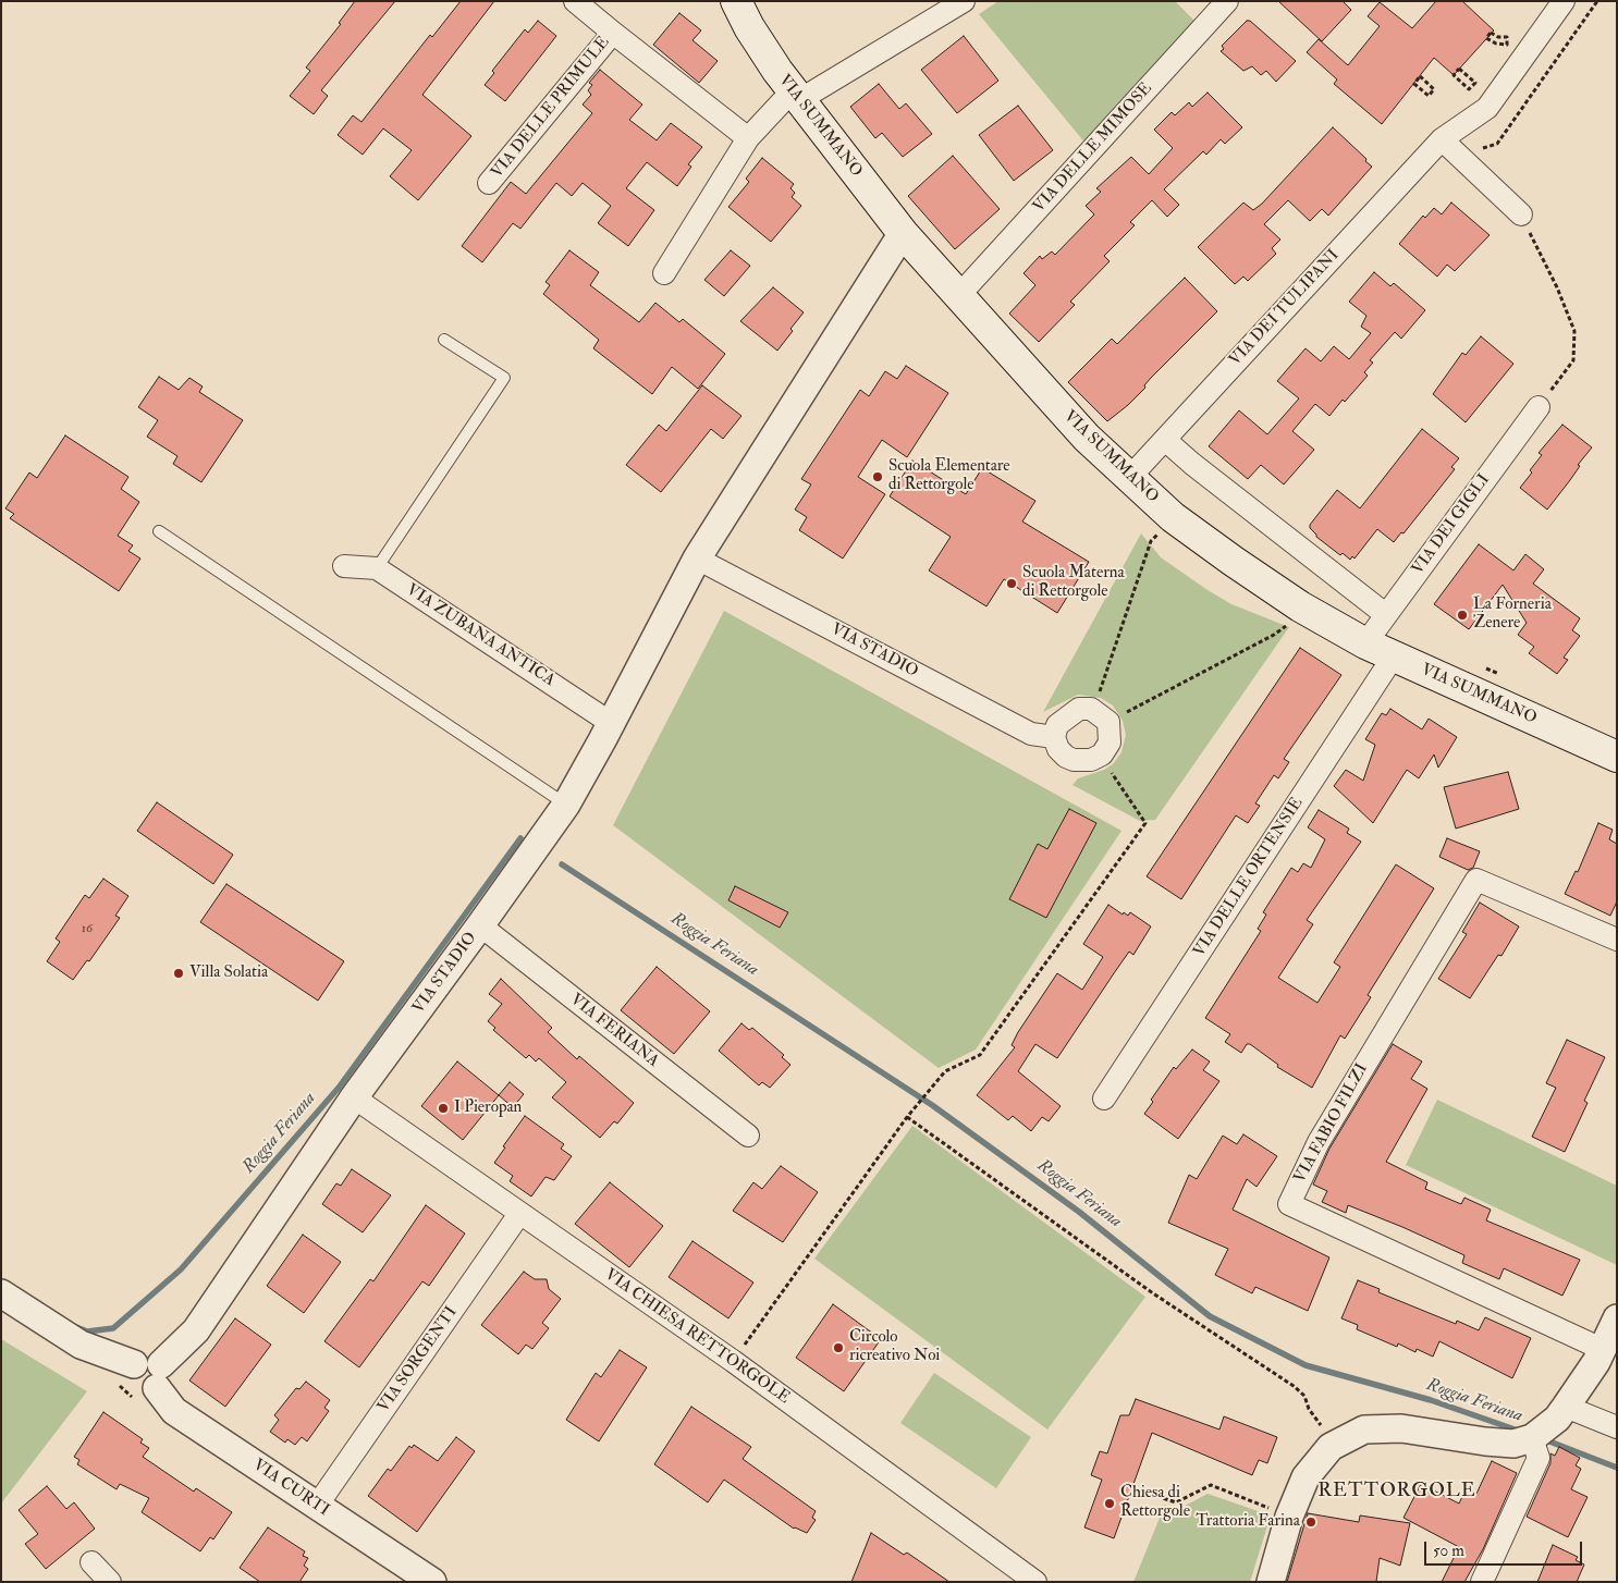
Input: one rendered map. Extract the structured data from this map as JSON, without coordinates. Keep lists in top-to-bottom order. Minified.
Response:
{"streets":{"main road":["VIA SUMMANO"],"street":["VIA DELLE PRIMULE","VIA DELLE MIMOSE","VIA DEI TULIPANI","VIA DEI GIGLI","VIA ZUBANA ANTICA","VIA STADIO","VIA DELLE ORTENSIE","VIA FERIANA","VIA FABIO FILZI","VIA CHIESA RETTORGOLE","VIA SORGENTI","VIA CURTI"]},"crossings":[["VIA SUMMANO","VIA DELLE MIMOSE"],["VIA SUMMANO","VIA DEI TULIPANI"],["VIA SUMMANO","VIA DEI GIGLI"],["VIA SUMMANO","VIA STADIO"],["VIA SUMMANO","VIA DELLE ORTENSIE"],["VIA ZUBANA ANTICA","VIA STADIO"],["VIA STADIO","VIA FERIANA"],["VIA STADIO","VIA CHIESA RETTORGOLE"],["VIA STADIO","VIA CURTI"],["VIA CHIESA RETTORGOLE","VIA SORGENTI"],["VIA SORGENTI","VIA CURTI"]],"districts":["RETTORGOLE"],"water":["Roggia Feriana"],"places":["Scuola Elementare di Rettorgole","Scuola Materna di Rettorgole","La Forneria Zenere","Villa Solatia","I Pieropan","Circolo ricreativo Noi","Chiesa di Rettorgole","Trattoria Farina"],"house_numbers":["16"],"scale_bar":"50 m"}
